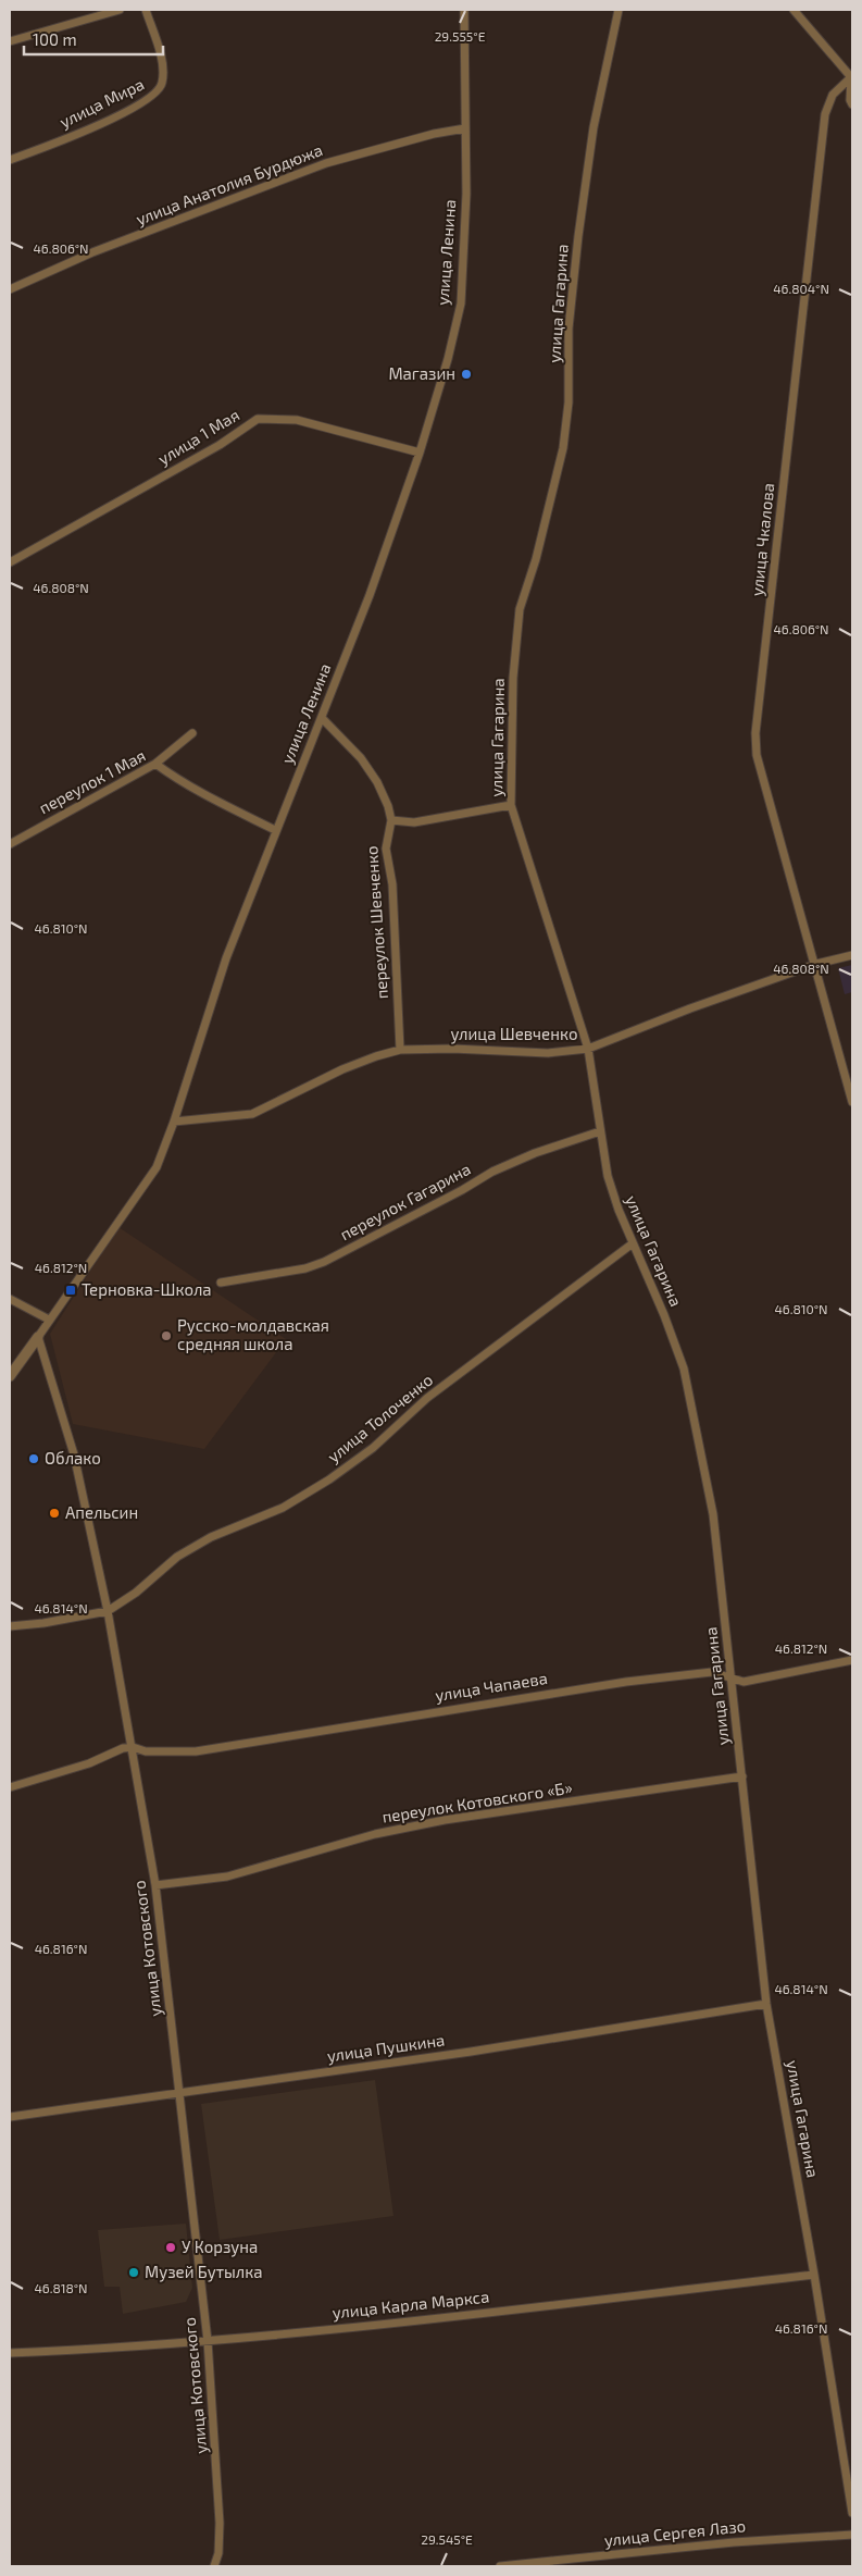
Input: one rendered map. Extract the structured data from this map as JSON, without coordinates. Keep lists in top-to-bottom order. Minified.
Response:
{"streets":{"street":["улица Мира","улица Анатолия Бурдюжа","улица Ленина","улица Гагарина","улица 1 Мая","улица Чкалова","переулок 1 Мая","переулок Шевченко","улица Шевченко","переулок Гагарина","улица Толоченко","улица Чапаева","переулок Котовского «Б»","улица Котовского","улица Пушкина","улица Карла Маркса","улица Сергея Лазо"]},"crossings":[["улица Анатолия Бурдюжа","улица Ленина"],["улица Ленина","улица 1 Мая"],["улица Ленина","переулок 1 Мая"],["улица Ленина","улица Шевченко"],["улица Ленина","улица Котовского"],["улица Гагарина","улица Шевченко"],["улица Гагарина","переулок Гагарина"],["улица Гагарина","улица Толоченко"],["улица Гагарина","улица Чапаева"],["улица Гагарина","переулок Котовского «Б»"],["улица Гагарина","улица Пушкина"],["улица Гагарина","улица Карла Маркса"],["улица Чкалова","улица Шевченко"],["переулок Шевченко","улица Шевченко"],["улица Толоченко","улица Котовского"],["улица Чапаева","улица Котовского"],["переулок Котовского «Б»","улица Котовского"],["улица Котовского","улица Пушкина"],["улица Котовского","улица Карла Маркса"]],"places":{"other":["Магазин","Русско-молдавская средняя школа","Облако","Апельсин","У Корзуна","Музей Бутылка"],"transit":["Терновка-Школа"]},"scale_bar":"100 m","coordinates":["29.555°E","46.806°N","46.804°N","46.808°N","46.810°N","46.812°N","46.814°N","46.816°N","46.818°N","29.545°E"]}
